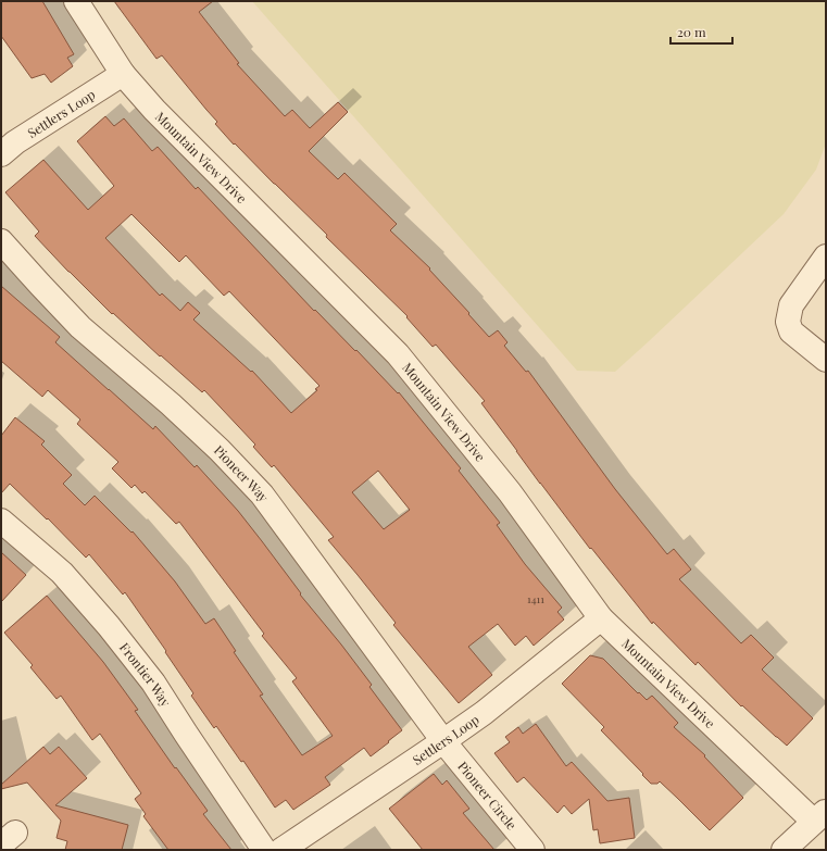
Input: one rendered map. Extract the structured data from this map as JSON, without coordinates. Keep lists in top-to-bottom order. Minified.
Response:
{"streets":{"street":["Settlers Loop","Mountain View Drive","Pioneer Way","Frontier Way","Pioneer Circle"]},"crossings":[["Settlers Loop","Mountain View Drive"],["Settlers Loop","Pioneer Way"],["Settlers Loop","Pioneer Circle"],["Pioneer Way","Pioneer Circle"]],"house_numbers":["1411"],"scale_bar":"20 m"}
